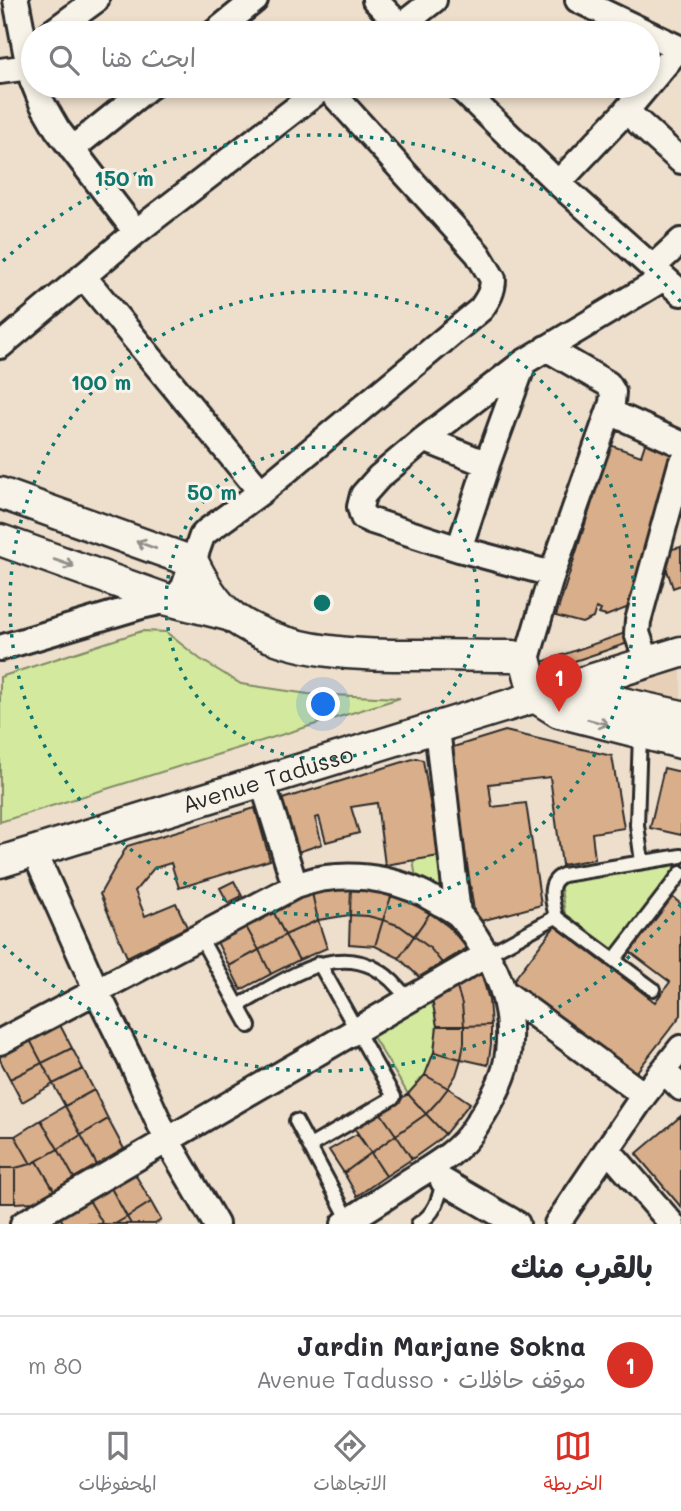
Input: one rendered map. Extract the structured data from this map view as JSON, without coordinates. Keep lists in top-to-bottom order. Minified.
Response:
{"streets":{"street":["Avenue Tadusso"]},"page":{"search":"ابحث هنا","pins":"1","heading":"بالقرب منك","list":[{"mark":"1","name":"Jardin Marjane Sokna","note":"موقف حافلات · Avenue Tadusso","value":"80 m"}],"nav":["الخريطة","الاتجاهات","المحفوظات"]},"rings":["150 m","100 m","50 m"]}
